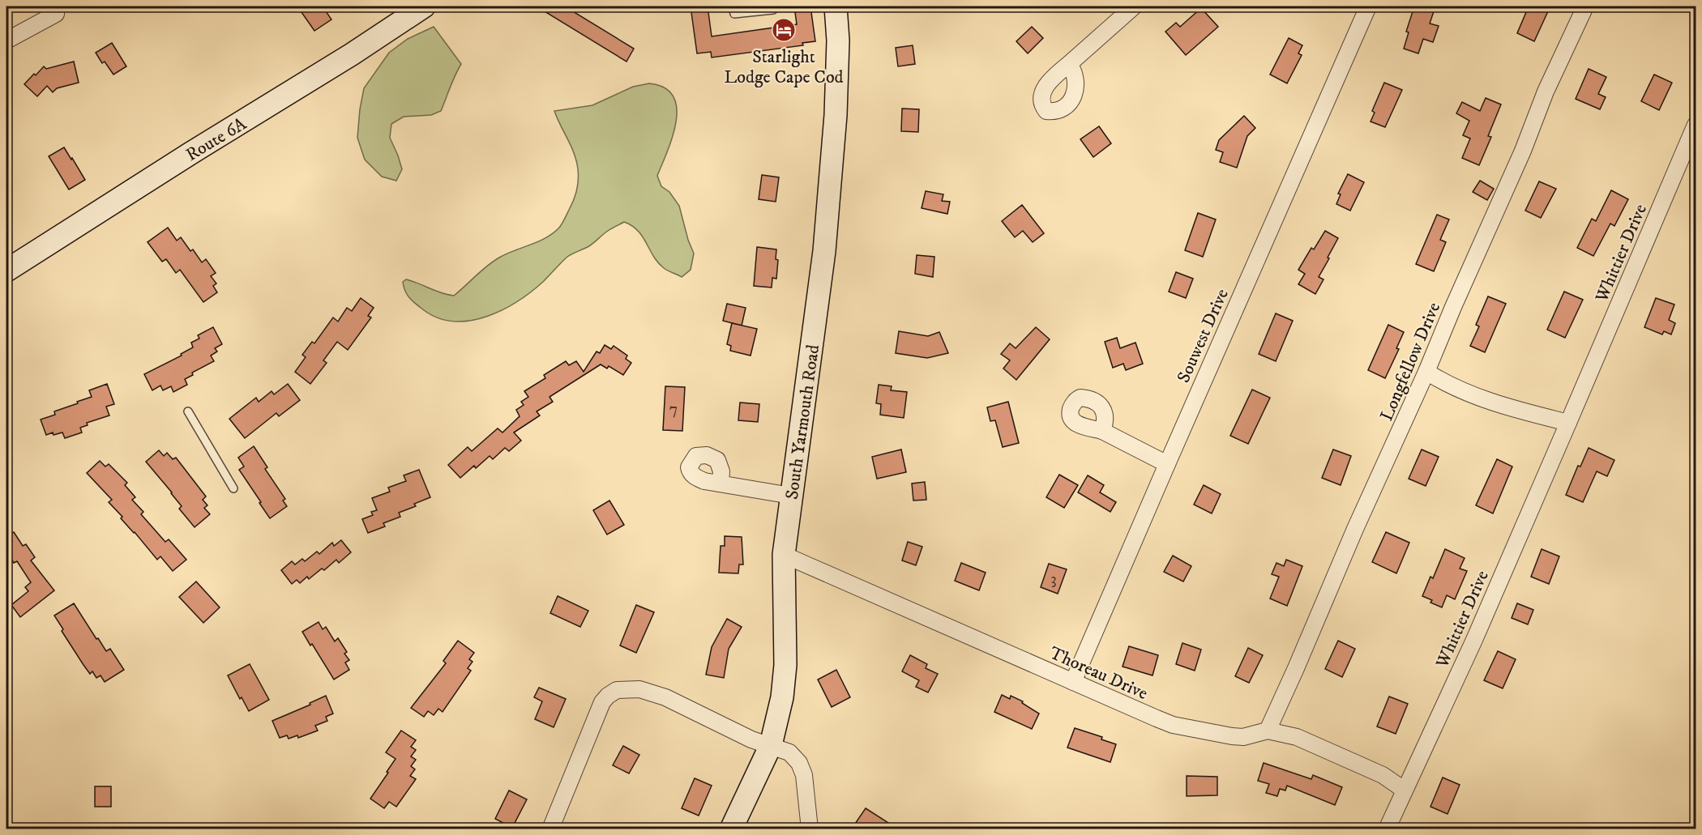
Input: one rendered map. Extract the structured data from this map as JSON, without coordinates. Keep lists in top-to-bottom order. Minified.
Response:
{"streets":{"main road":["Route 6A","South Yarmouth Road"],"street":["Whittier Drive","Souwest Drive","Longfellow Drive","Thoreau Drive"]},"crossings":[["Whittier Drive","Thoreau Drive"],["Souwest Drive","Thoreau Drive"],["Longfellow Drive","Thoreau Drive"],["South Yarmouth Road","Thoreau Drive"]],"places":{"hotel":["Starlight Lodge Cape Cod"]},"house_numbers":["7","3"]}
